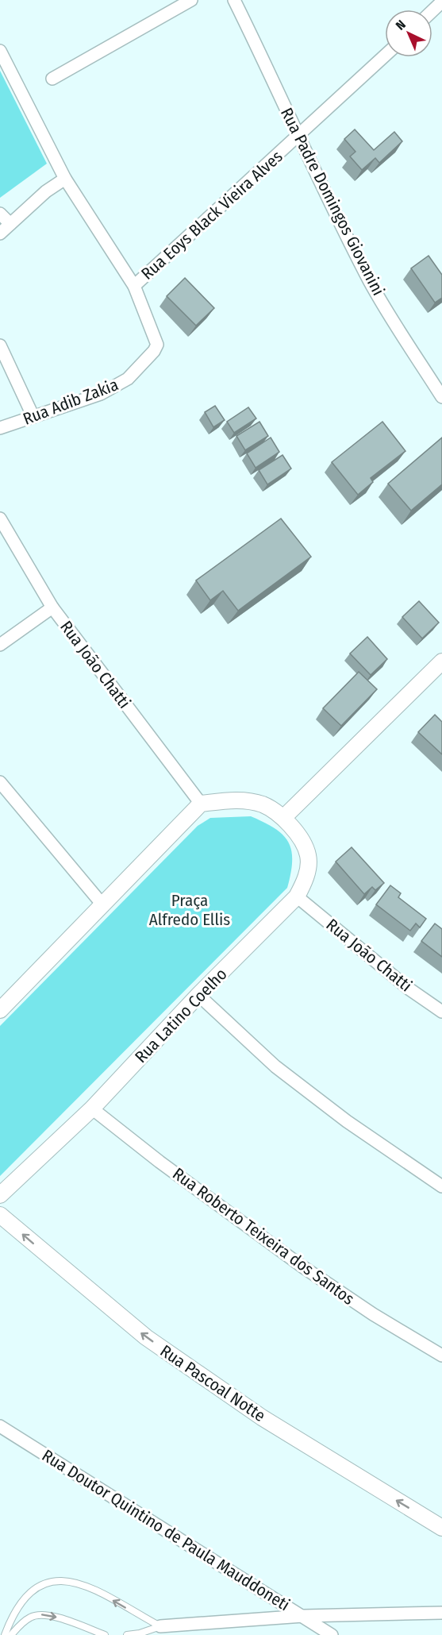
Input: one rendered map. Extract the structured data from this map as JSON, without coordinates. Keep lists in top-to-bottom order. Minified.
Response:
{"streets":{"street":["Rua Padre Domingos Giovanini","Rua Eoys Black Vieira Alves","Rua Adib Zakia","Rua João Chatti","Rua Latino Coelho","Rua Roberto Teixeira dos Santos","Rua Pascoal Notte","Rua Doutor Quintino de Paula Mauddoneti"]},"crossings":[["Rua Padre Domingos Giovanini","Rua Eoys Black Vieira Alves"],["Rua Eoys Black Vieira Alves","Rua Adib Zakia"],["Rua João Chatti","Rua Latino Coelho"],["Rua Latino Coelho","Rua Roberto Teixeira dos Santos"]],"one_way":["Rua Pascoal Notte"],"parks":["Praça Alfredo Ellis"],"north":"top left"}
